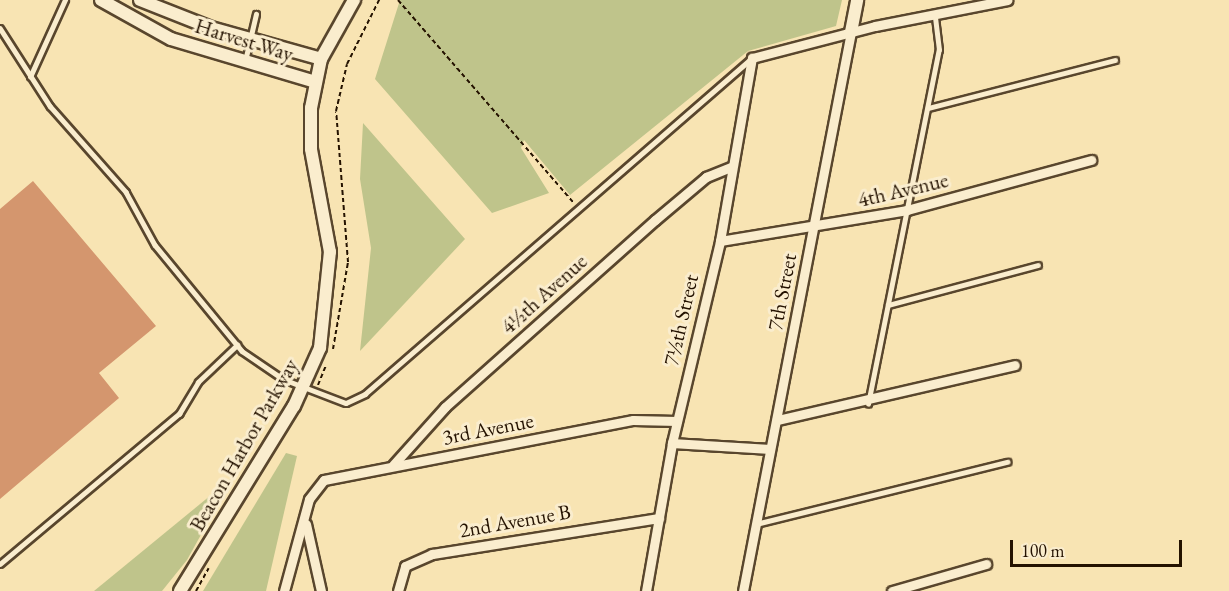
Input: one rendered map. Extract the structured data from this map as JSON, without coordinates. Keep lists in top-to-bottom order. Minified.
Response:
{"streets":{"street":["Harvest Way","4th Avenue","7th Street","4½th Avenue","7½th Street","3rd Avenue","Beacon Harbor Parkway","2nd Avenue B"]},"crossings":[["Harvest Way","Beacon Harbor Parkway"],["4th Avenue","7th Street"],["4th Avenue","7½th Street"],["4½th Avenue","7½th Street"],["4½th Avenue","3rd Avenue"],["7½th Street","3rd Avenue"],["7½th Street","2nd Avenue B"]],"scale_bar":"100 m"}
